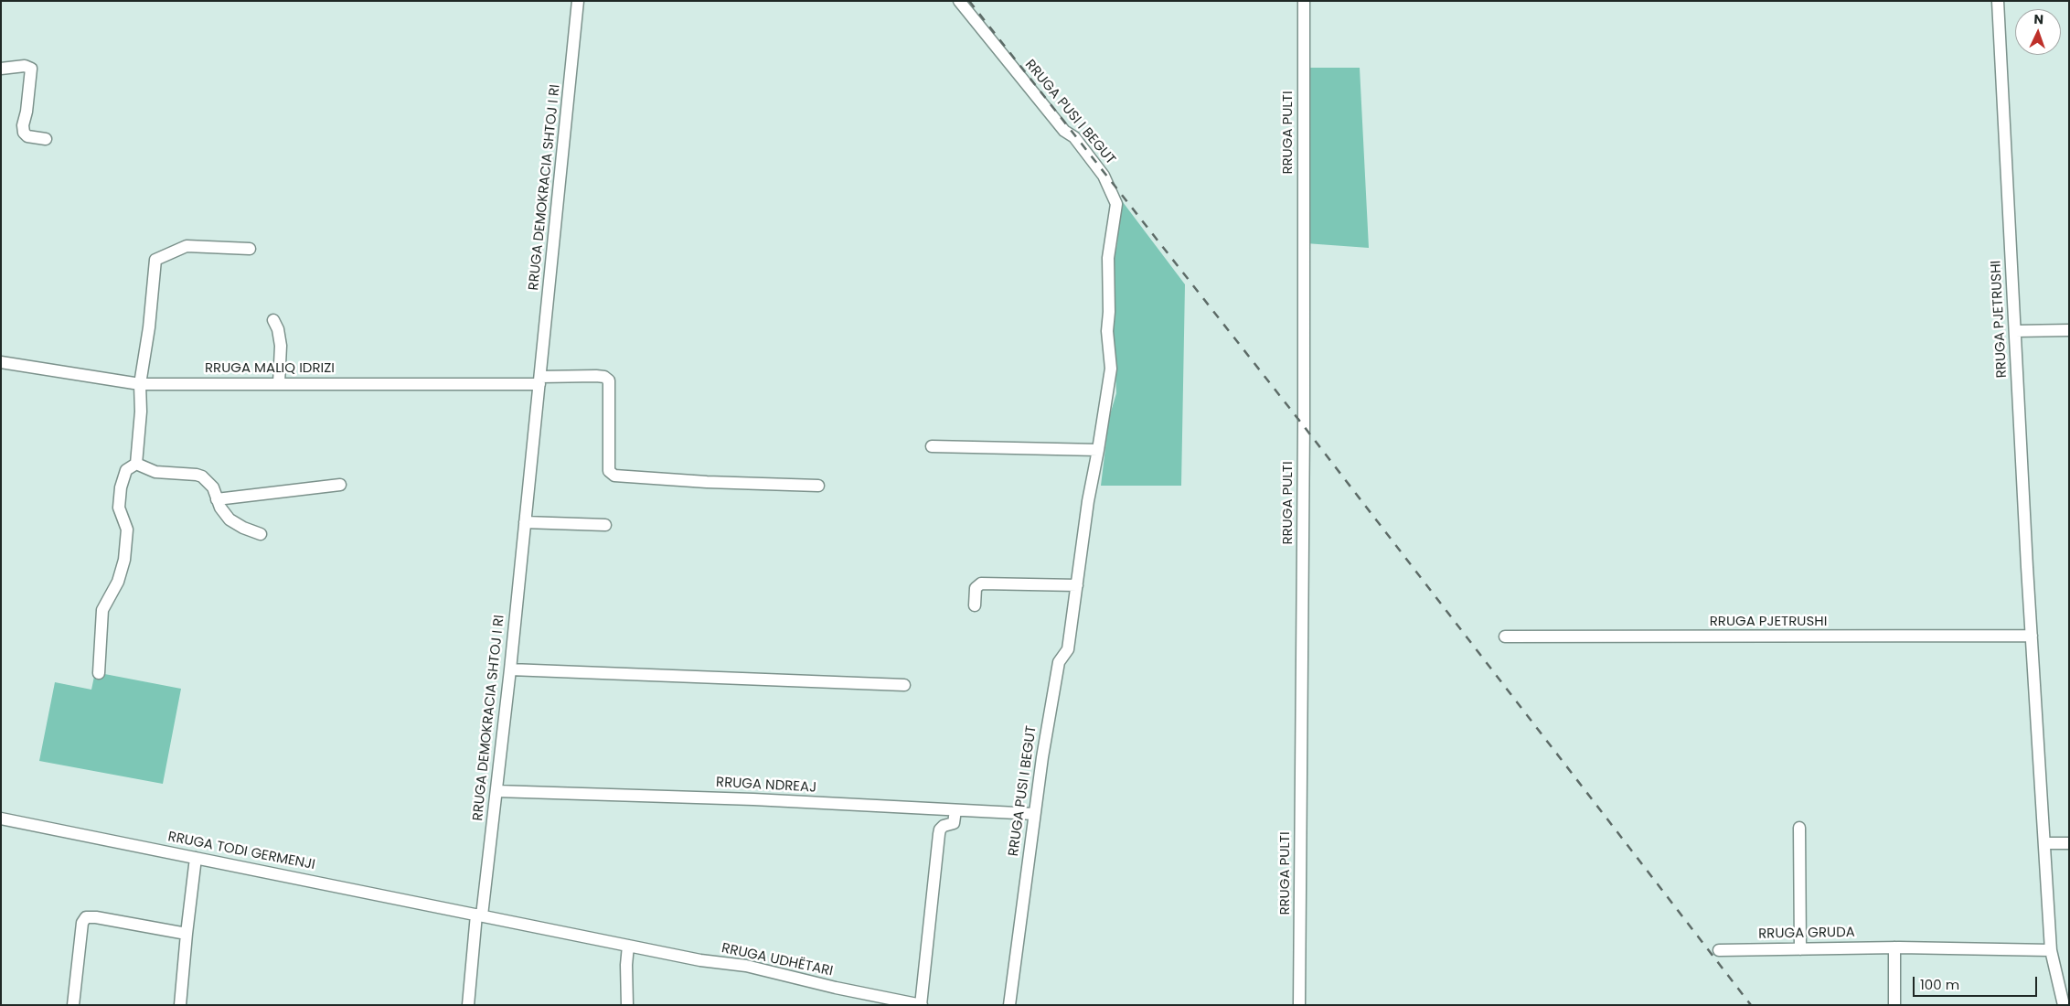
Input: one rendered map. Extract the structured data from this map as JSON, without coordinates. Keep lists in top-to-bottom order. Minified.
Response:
{"streets":{"street":["RRUGA PUSI I BEGUT","RRUGA PULTI","RRUGA DEMOKRACIA SHTOJ I RI","RRUGA PJETRUSHI","RRUGA MALIQ IDRIZI","RRUGA NDREAJ","RRUGA TODI GERMENJI","RRUGA GRUDA","RRUGA UDHËTARI"]},"crossings":[["RRUGA PUSI I BEGUT","RRUGA NDREAJ"],["RRUGA DEMOKRACIA SHTOJ I RI","RRUGA MALIQ IDRIZI"],["RRUGA DEMOKRACIA SHTOJ I RI","RRUGA NDREAJ"],["RRUGA DEMOKRACIA SHTOJ I RI","RRUGA TODI GERMENJI"],["RRUGA DEMOKRACIA SHTOJ I RI","RRUGA UDHËTARI"],["RRUGA PJETRUSHI","RRUGA GRUDA"],["RRUGA NDREAJ","RRUGA UDHËTARI"],["RRUGA TODI GERMENJI","RRUGA UDHËTARI"]],"scale_bar":"100 m","north":"top"}
